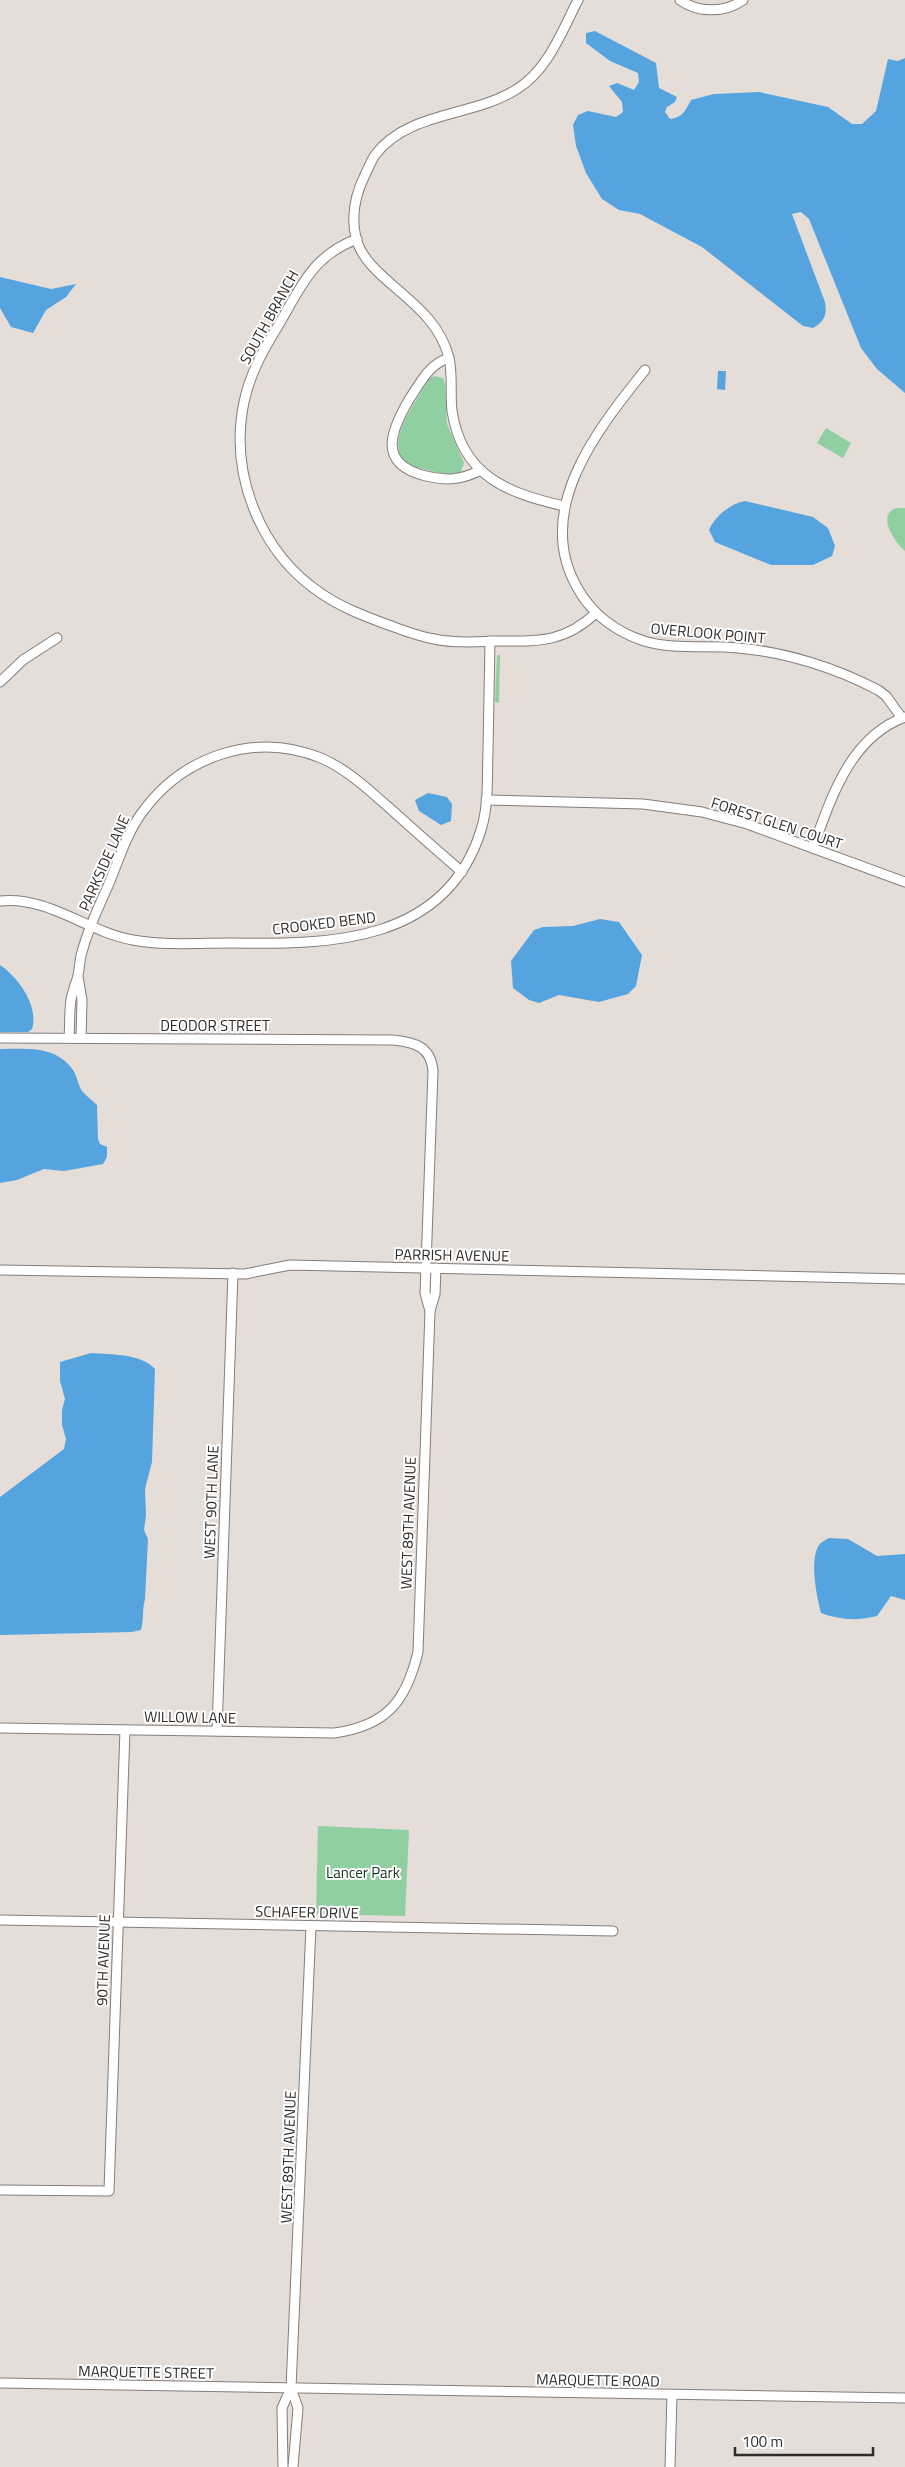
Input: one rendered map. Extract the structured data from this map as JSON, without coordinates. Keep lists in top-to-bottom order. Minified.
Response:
{"streets":{"street":["SOUTH BRANCH","OVERLOOK POINT","FOREST GLEN COURT","PARKSIDE LANE","CROOKED BEND","DEODOR STREET","PARRISH AVENUE","WEST 90TH LANE","WEST 89TH AVENUE","WILLOW LANE","SCHAFER DRIVE","90TH AVENUE","MARQUETTE STREET","MARQUETTE ROAD"]},"crossings":[["SOUTH BRANCH","OVERLOOK POINT"],["SOUTH BRANCH","CROOKED BEND"],["FOREST GLEN COURT","CROOKED BEND"],["PARKSIDE LANE","CROOKED BEND"],["PARKSIDE LANE","DEODOR STREET"],["DEODOR STREET","WEST 89TH AVENUE"],["PARRISH AVENUE","WEST 90TH LANE"],["PARRISH AVENUE","WEST 89TH AVENUE"],["WEST 90TH LANE","WILLOW LANE"],["WEST 89TH AVENUE","WILLOW LANE"],["WEST 89TH AVENUE","SCHAFER DRIVE"],["WEST 89TH AVENUE","MARQUETTE STREET"],["WEST 89TH AVENUE","MARQUETTE ROAD"],["WILLOW LANE","90TH AVENUE"],["SCHAFER DRIVE","90TH AVENUE"],["MARQUETTE STREET","MARQUETTE ROAD"]],"parks":["Lancer Park"],"scale_bar":"100 m"}
